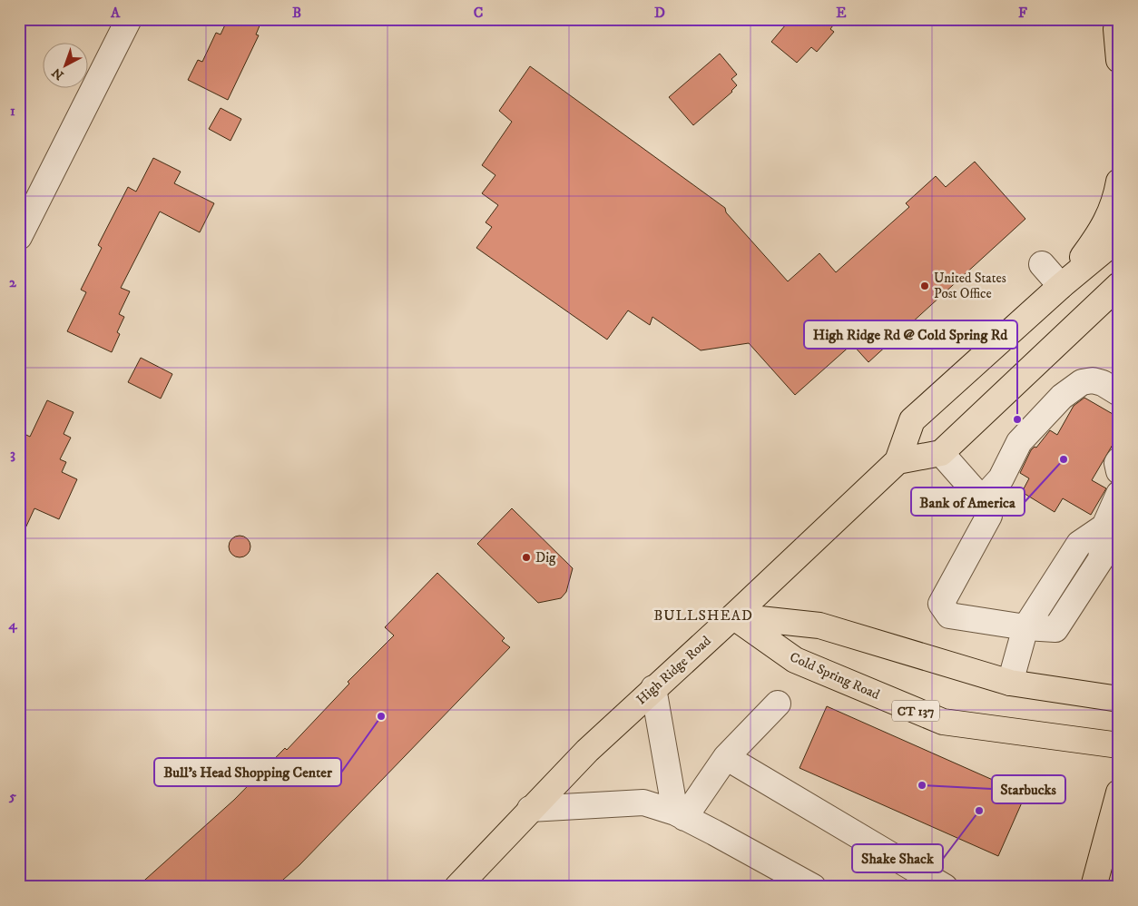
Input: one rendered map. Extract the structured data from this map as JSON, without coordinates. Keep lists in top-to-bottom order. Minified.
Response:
{"streets":{"main road":["High Ridge Road","Cold Spring Road","CT 137"]},"crossings":[["High Ridge Road","Cold Spring Road"]],"districts":["BULLSHEAD"],"places":["United States Post Office","High Ridge Rd @ Cold Spring Rd","Bank of America","Dig","Bull's Head Shopping Center","Starbucks","Shake Shack"],"north":"bottom left","grid":{"columns":["A","B","C","D","E","F"],"rows":["1","2","3","4","5"]}}
